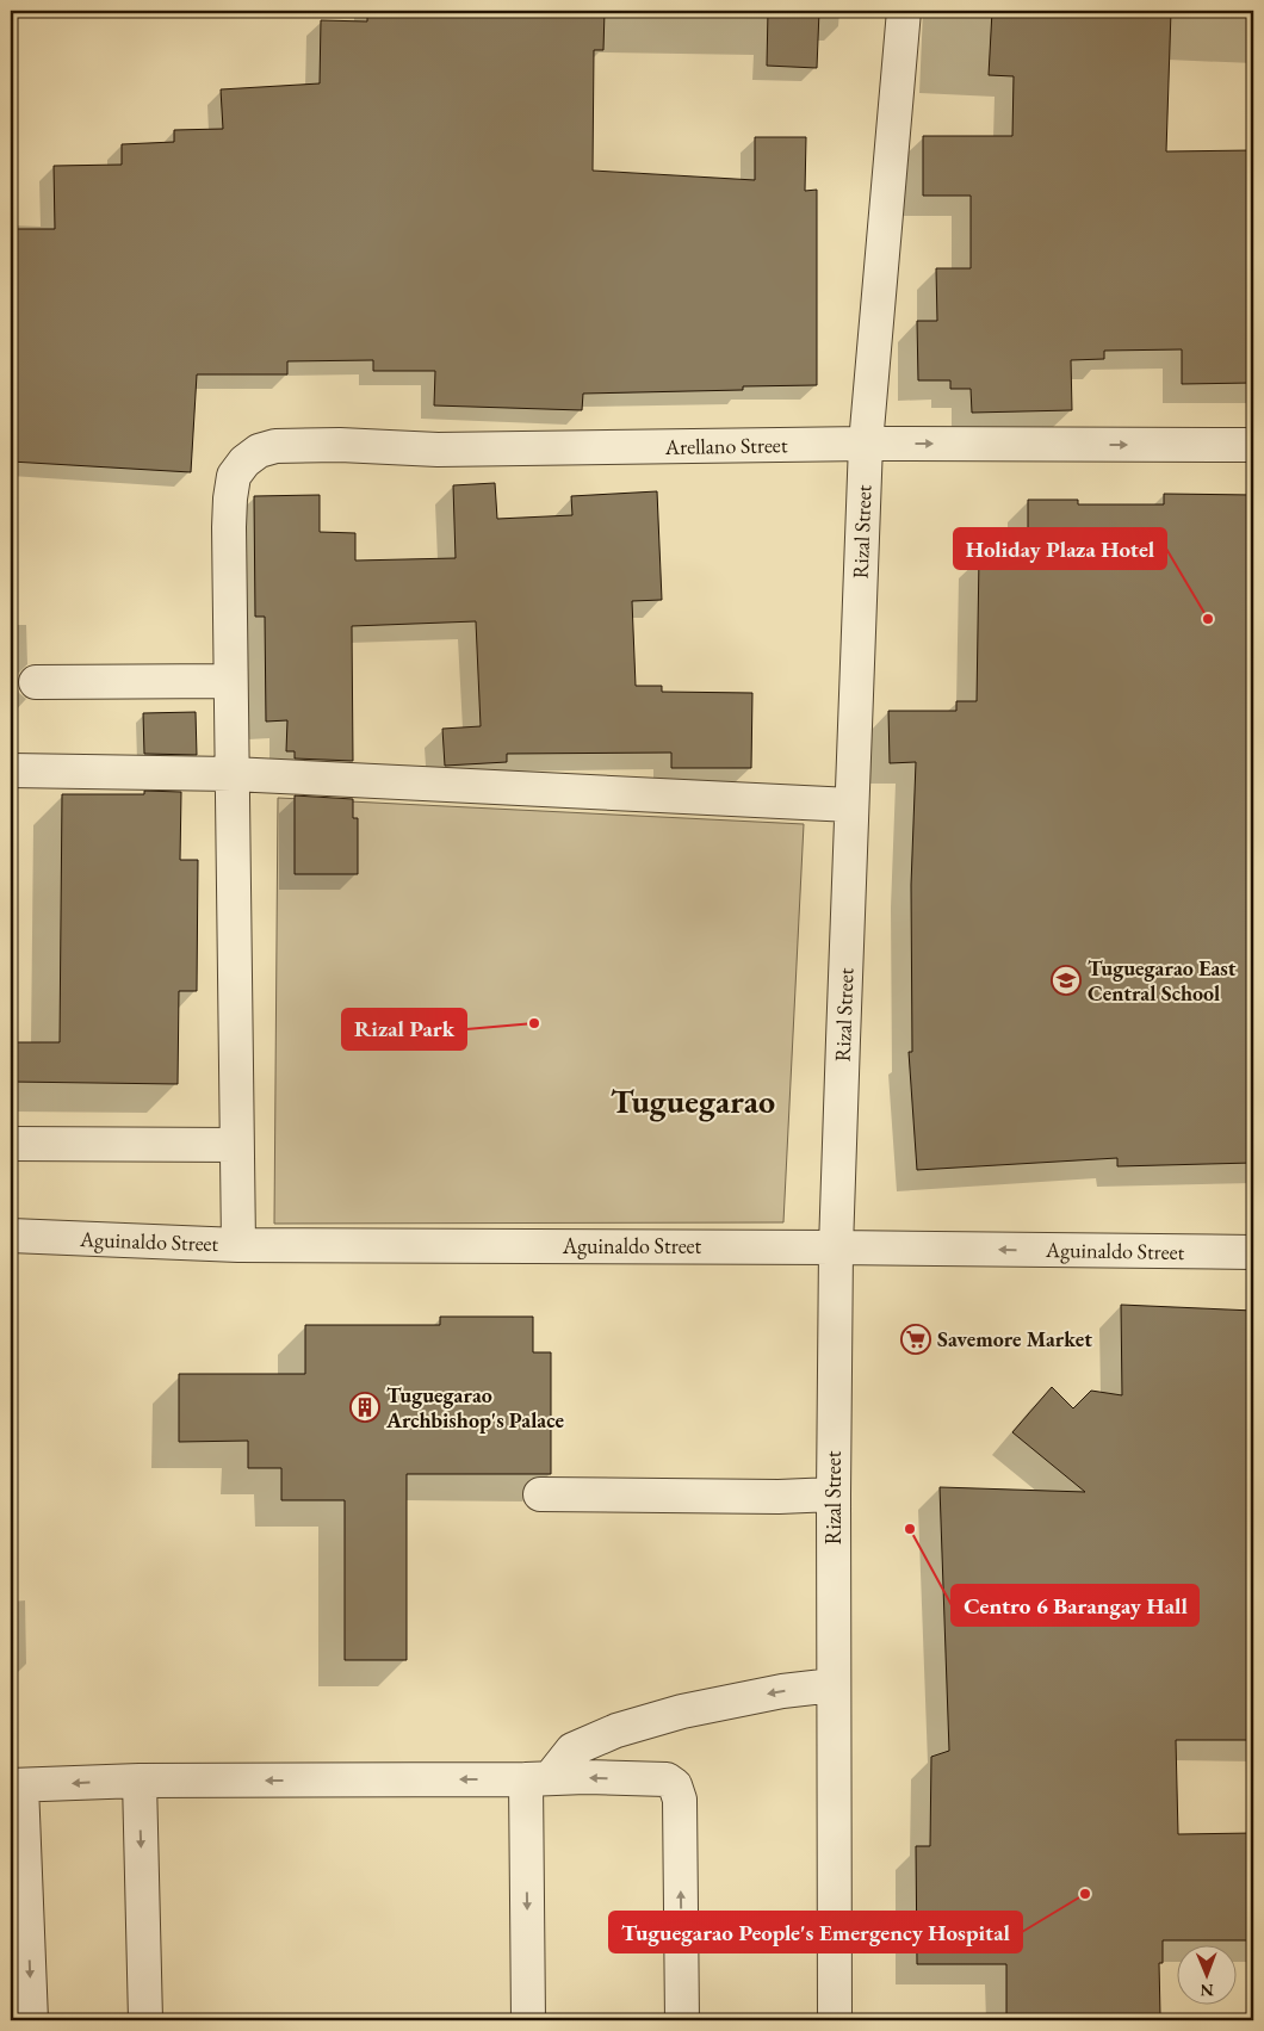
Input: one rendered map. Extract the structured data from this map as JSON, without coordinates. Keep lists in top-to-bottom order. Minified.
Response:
{"streets":{"street":["Arellano Street","Rizal Street","Aguinaldo Street"]},"crossings":[["Arellano Street","Rizal Street"],["Arellano Street","Aguinaldo Street"],["Rizal Street","Aguinaldo Street"]],"districts":["Tuguegarao"],"places":{"other":["Holiday Plaza Hotel","Rizal Park","Centro 6 Barangay Hall","Tuguegarao People's Emergency Hospital"],"school or university":["Tuguegarao East Central School"],"supermarket":["Savemore Market"],"building":["Tuguegarao Archbishop's Palace"]},"north":"bottom"}
